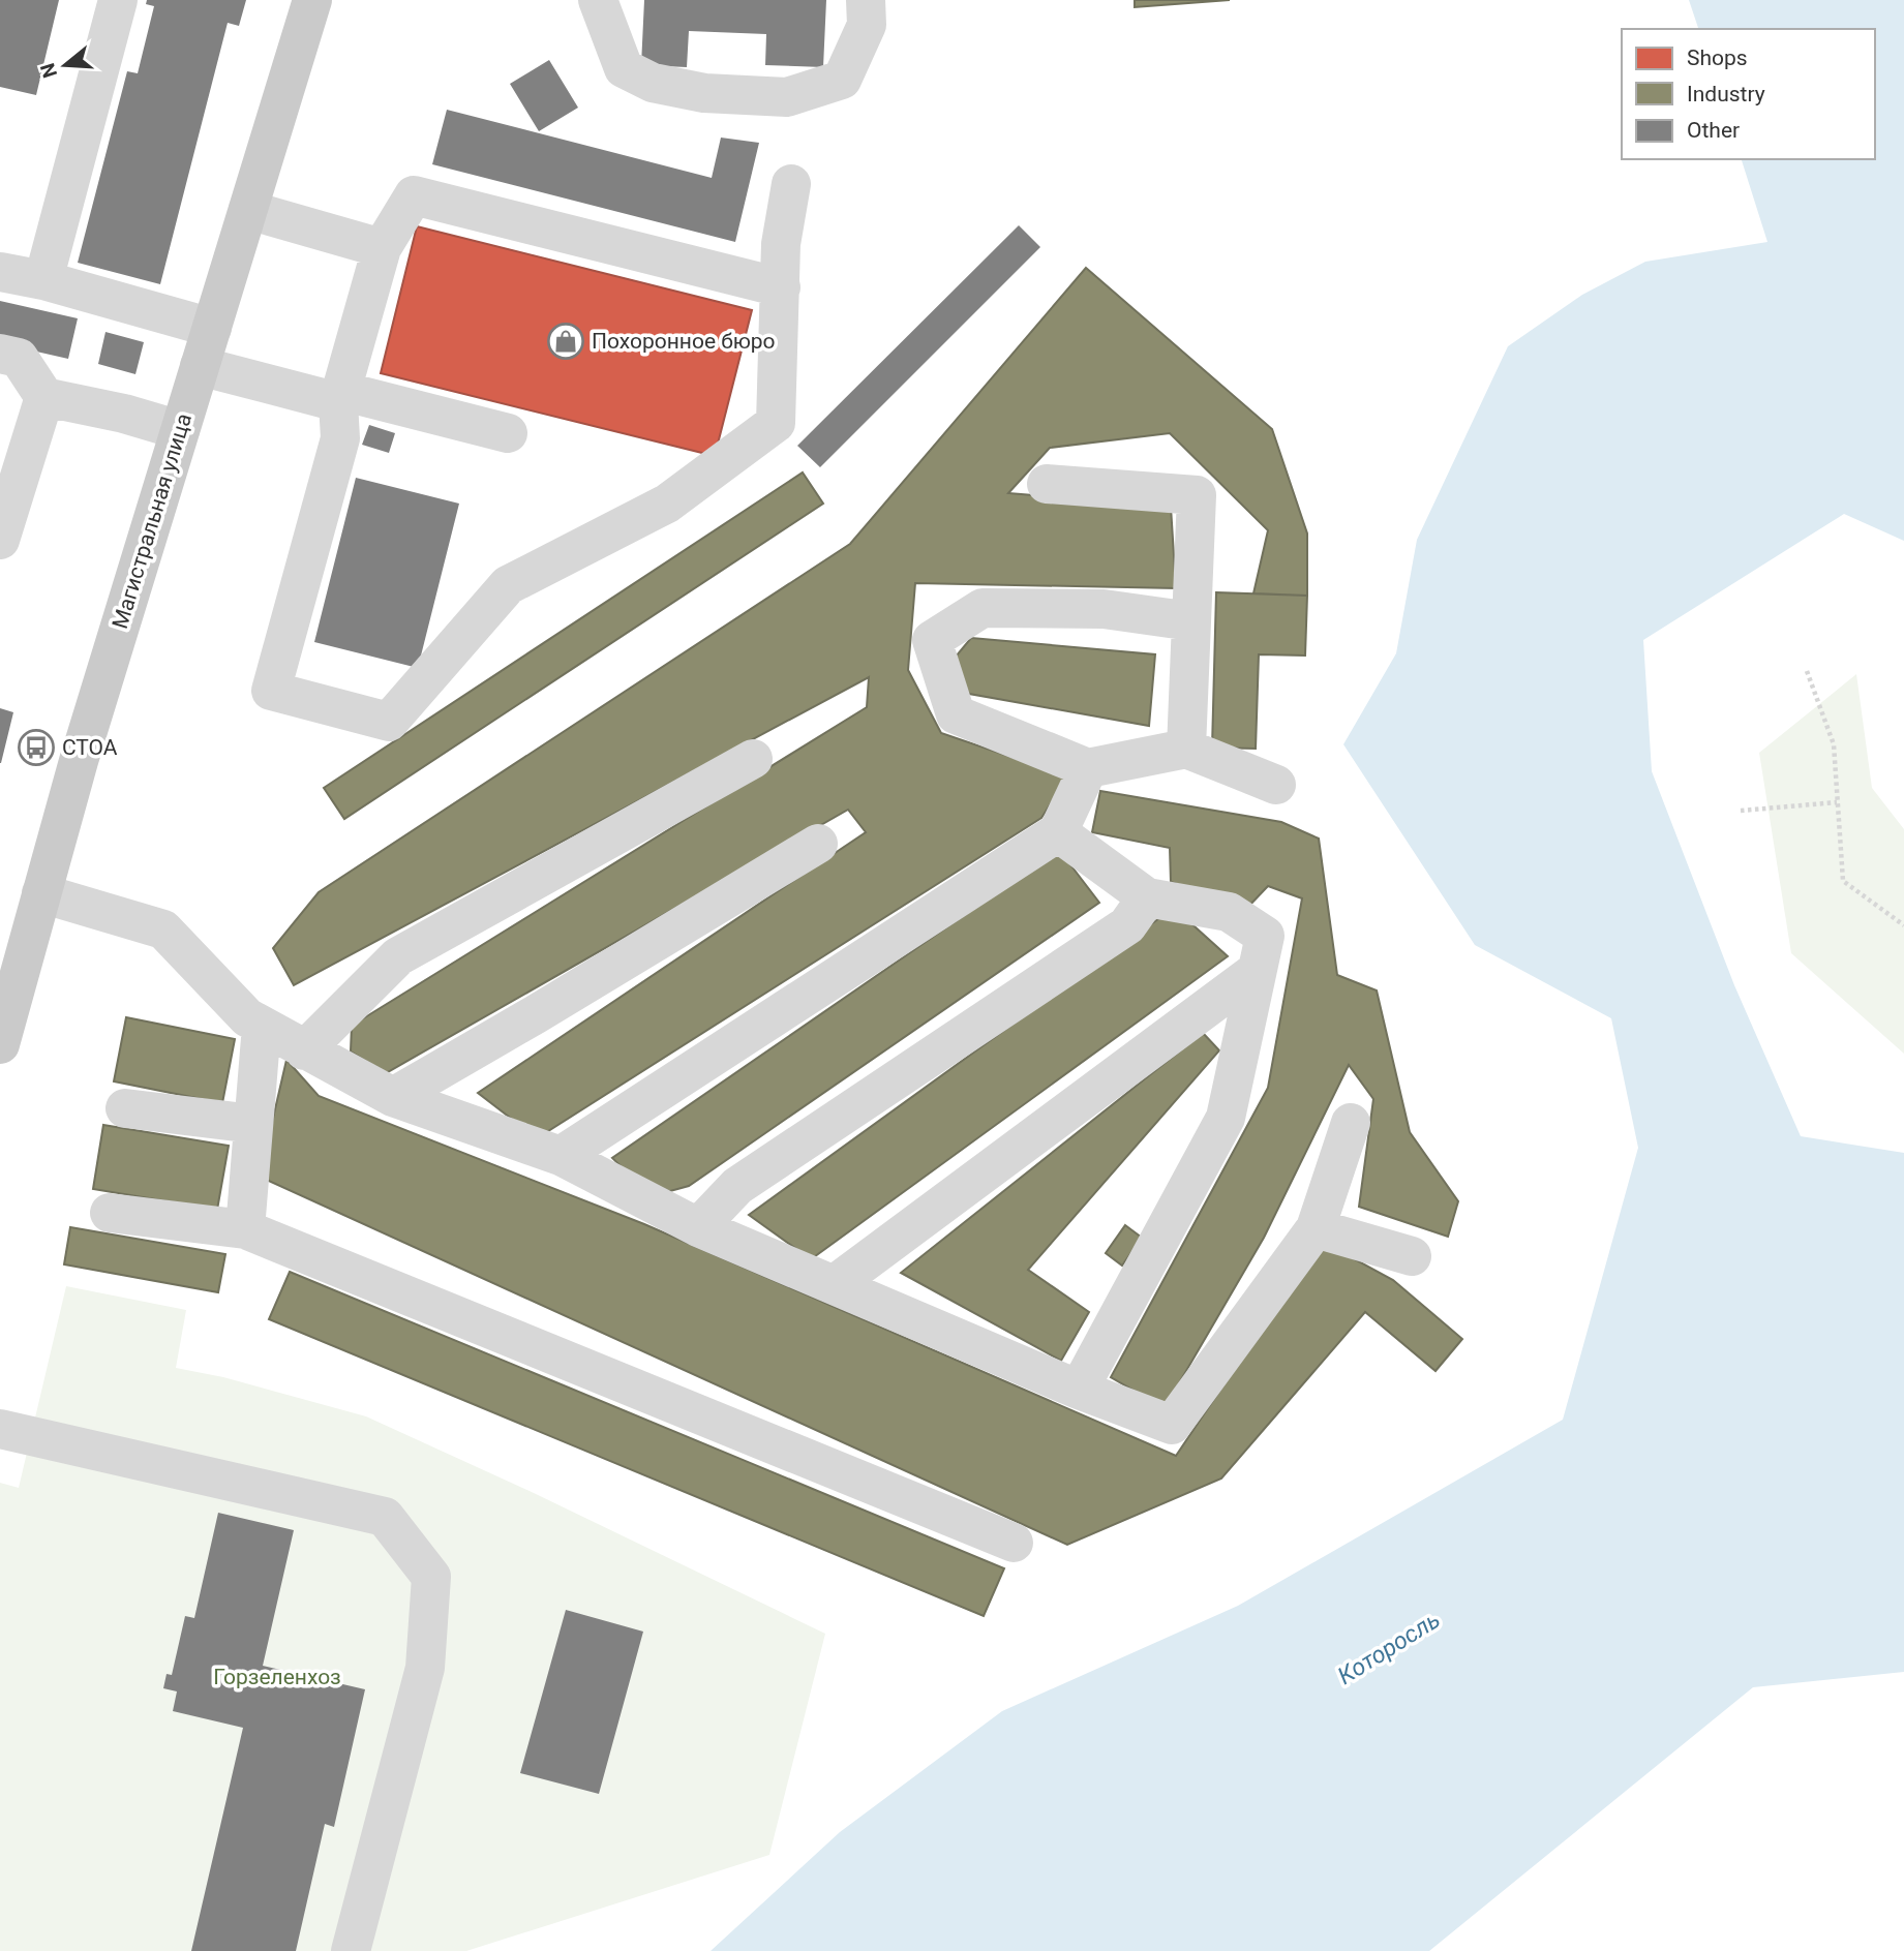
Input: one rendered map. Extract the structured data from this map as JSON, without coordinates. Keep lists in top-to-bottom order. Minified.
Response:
{"streets":{"main road":["Магистральная улица"]},"water":["Которосль"],"parks":["Горзеленхоз"],"places":{"shop":["Похоронное бюро"],"bus stop":["СТОА"]},"legend":["Shops","Industry","Other"],"north":"left"}
